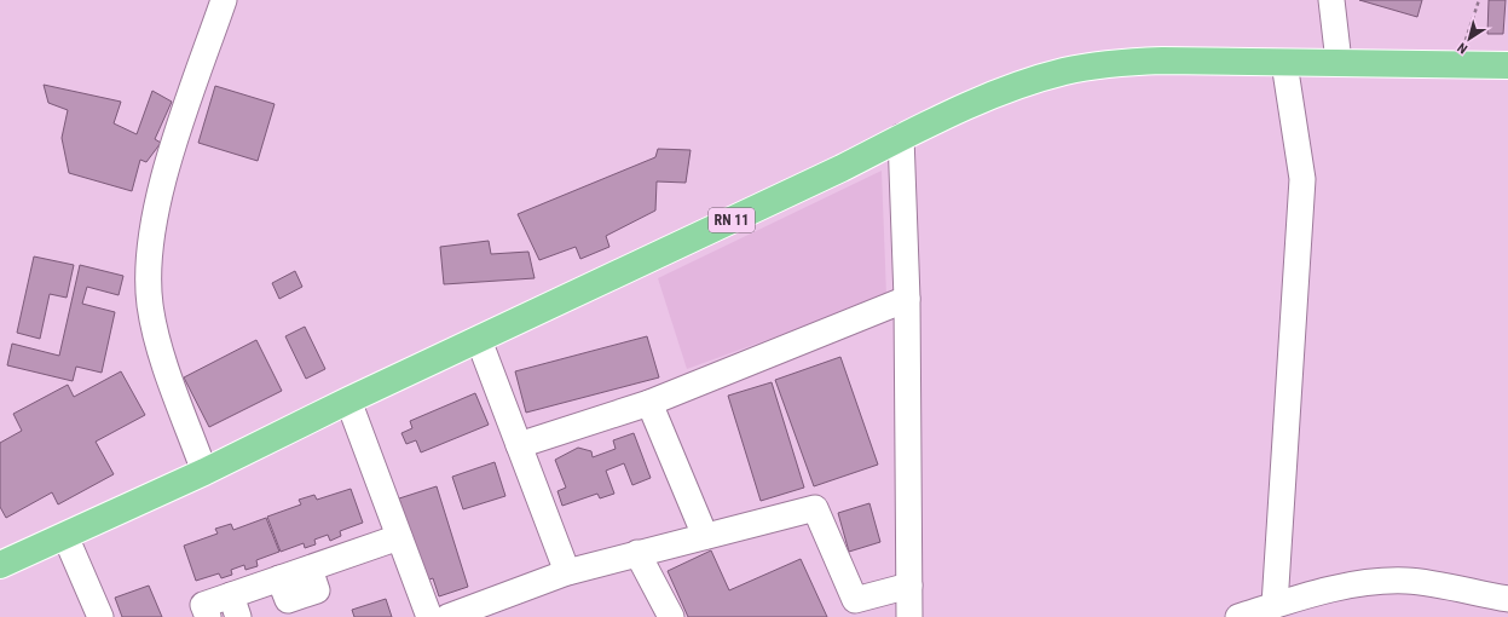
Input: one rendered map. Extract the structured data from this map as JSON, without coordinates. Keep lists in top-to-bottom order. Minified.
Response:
{"streets":{"main road":["RN 11"]},"north":"bottom left"}
